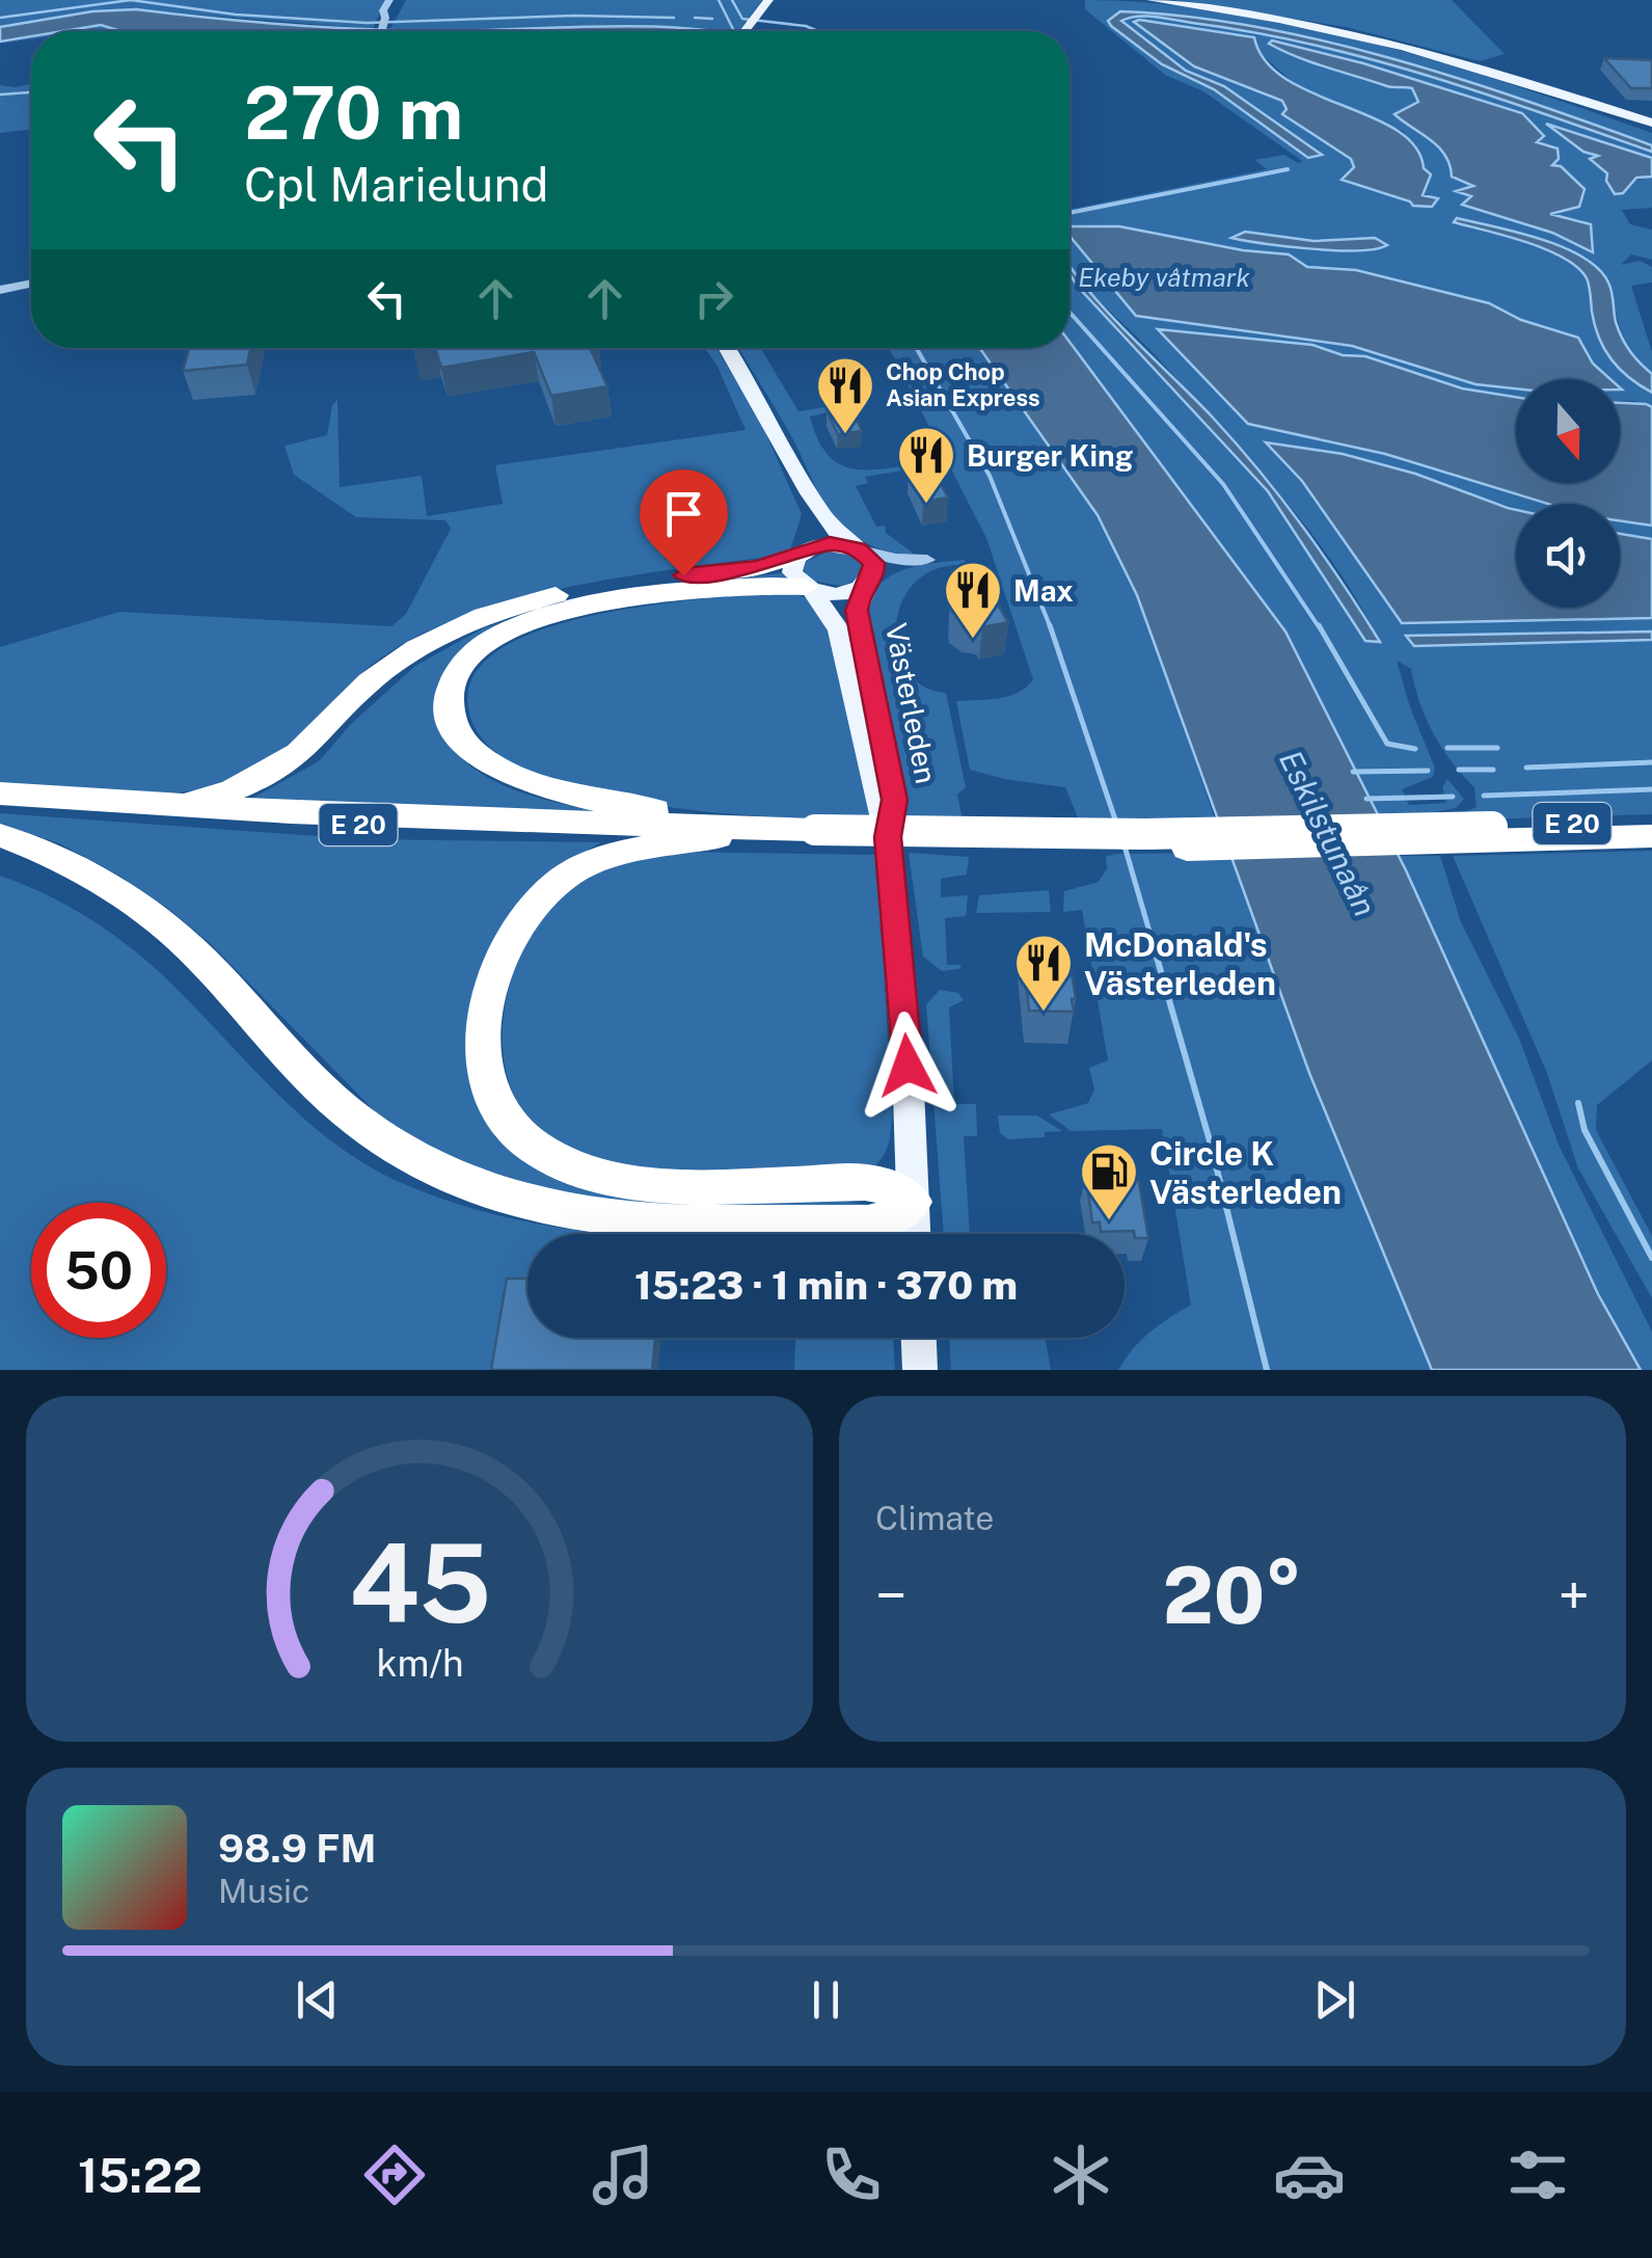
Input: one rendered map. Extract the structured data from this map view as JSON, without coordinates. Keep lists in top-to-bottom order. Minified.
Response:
{"streets":{"highway":["E 20"],"main road":["Västerleden"]},"crossings":[["Västerleden","E 20"]],"water":["Ekeby våtmark","Eskilstunaån"],"places":{"restaurant":["Chop Chop Asian Express","Burger King","Max","McDonald's Västerleden"],"fuel station":["Circle K Västerleden"]},"north":"bottom","page":{"turn":["270 m","Cpl Marielund"],"limit":"50","trip":"15:23 · 1 min · 370 m","tile":"Climate","heat":["−","20°","+"],"song":["98.9 FM","Music"],"tabs":"15:22","gauge":["45","km/h"]}}
